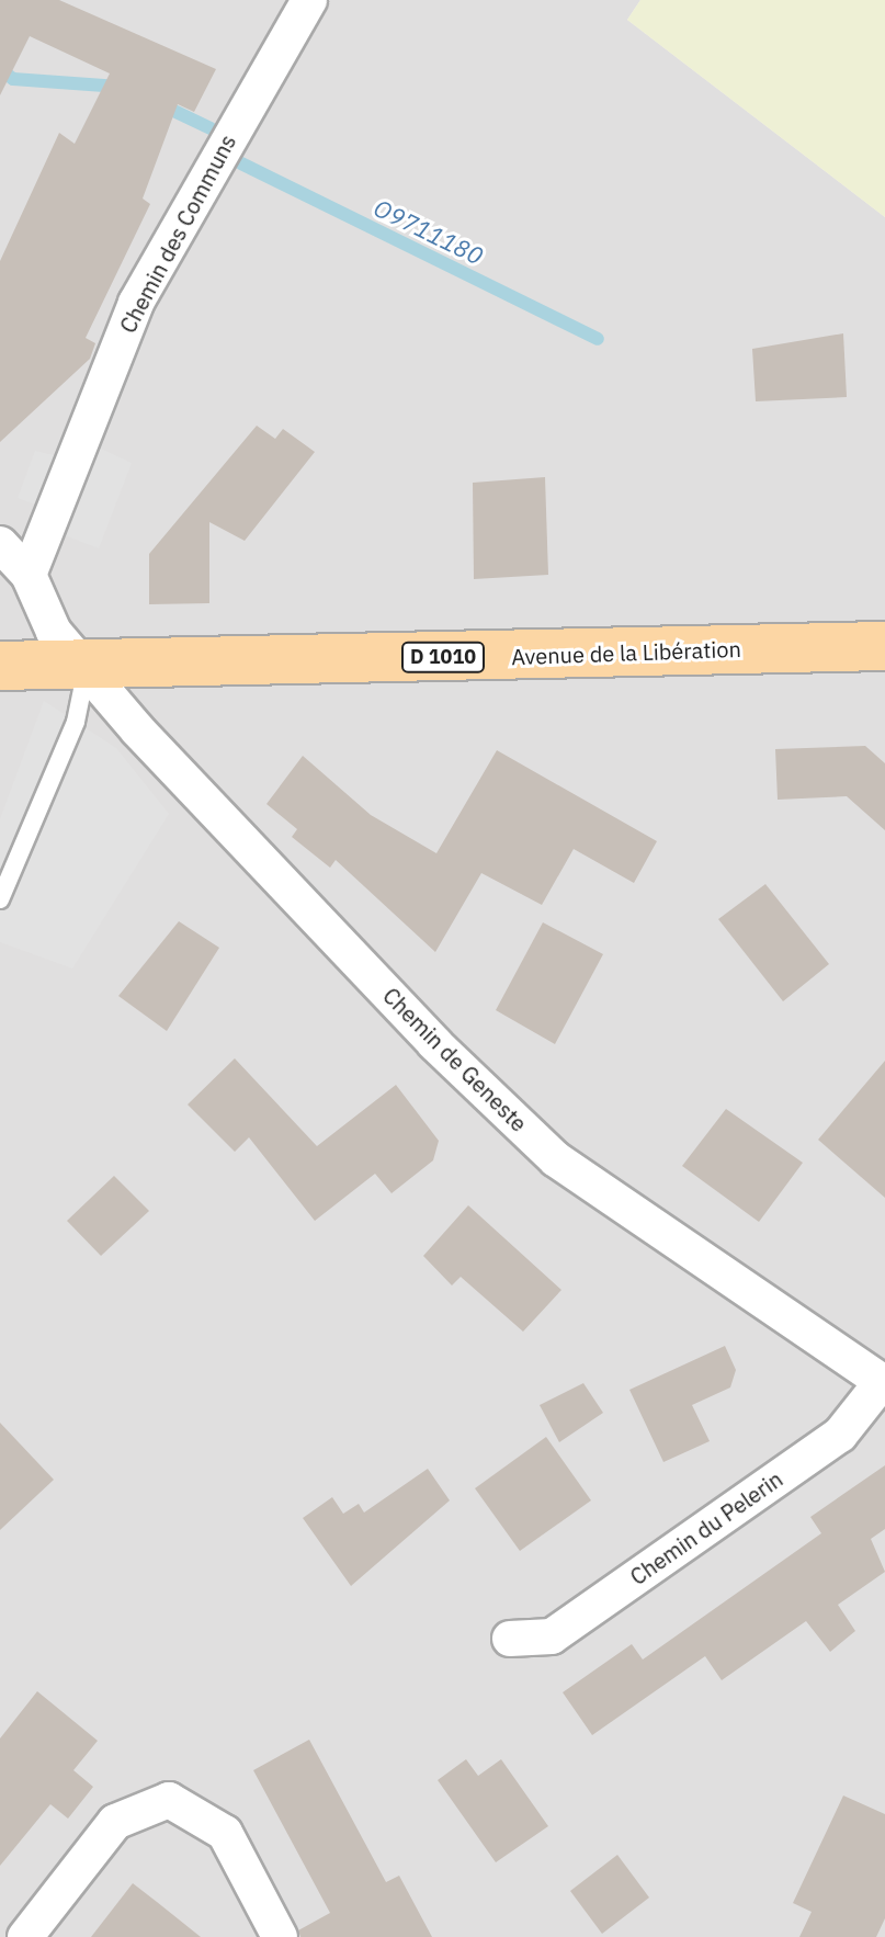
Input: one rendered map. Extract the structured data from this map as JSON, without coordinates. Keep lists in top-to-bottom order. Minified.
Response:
{"streets":{"main road":["Avenue de la Libération","D 1010"],"street":["Chemin des Communs","Chemin de Geneste","Chemin du Pelerin"]},"crossings":[["Chemin des Communs","Chemin de Geneste"],["Avenue de la Libération","Chemin de Geneste"],["Chemin de Geneste","Chemin du Pelerin"]],"water":["O9711180"]}
